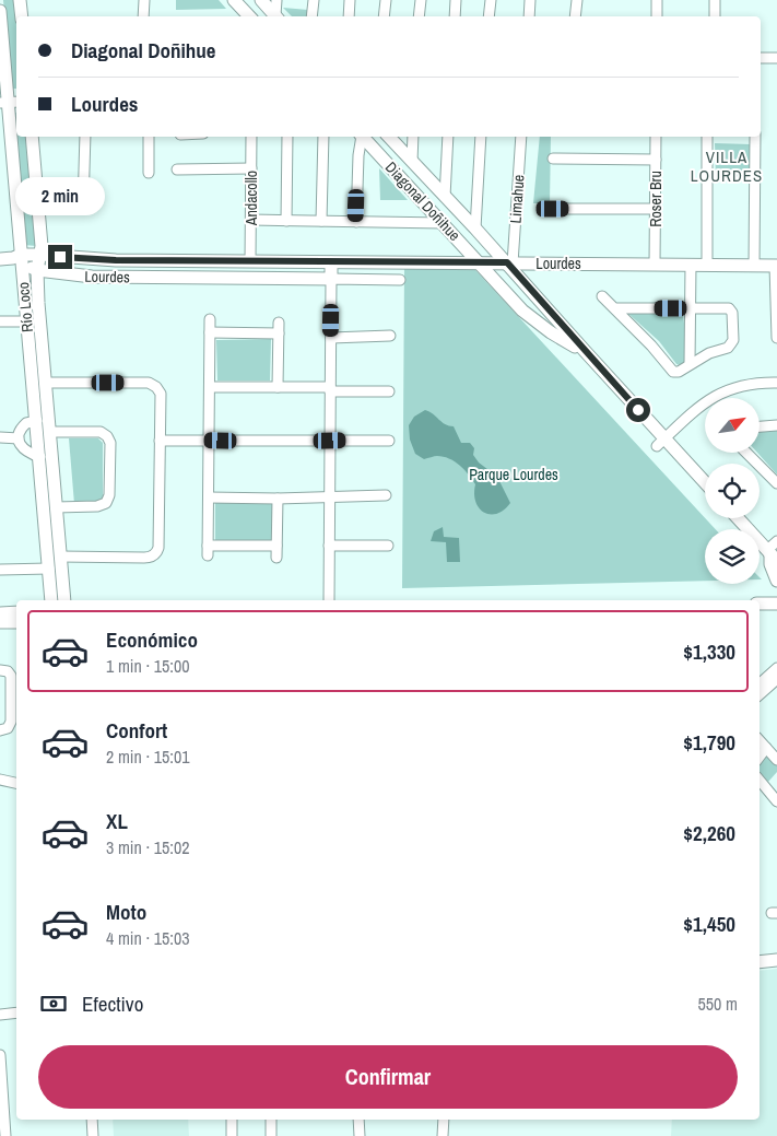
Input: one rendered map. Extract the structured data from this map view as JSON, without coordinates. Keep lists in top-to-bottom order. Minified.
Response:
{"streets":{"street":["Andacollo","Limahue","Roser Bru","Diagonal Doñihue","Lourdes","Río Loco"]},"crossings":[["Andacollo","Lourdes"],["Limahue","Diagonal Doñihue"],["Limahue","Lourdes"],["Roser Bru","Lourdes"],["Diagonal Doñihue","Lourdes"],["Lourdes","Río Loco"]],"districts":["VILLA LOURDES"],"parks":["Parque Lourdes"],"north":"top right","page":{"banner":["Diagonal Doñihue","Lourdes"],"bubble":"2 min","list":[{"name":"Económico","note":"1 min · 15:00","value":"$1,330"},{"name":"Confort","note":"2 min · 15:01","value":"$1,790"},{"name":"XL","note":"3 min · 15:02","value":"$2,260"},{"name":"Moto","note":"4 min · 15:03","value":"$1,450"}],"pay":["Efectivo","550 m"],"buttons":"Confirmar"}}
